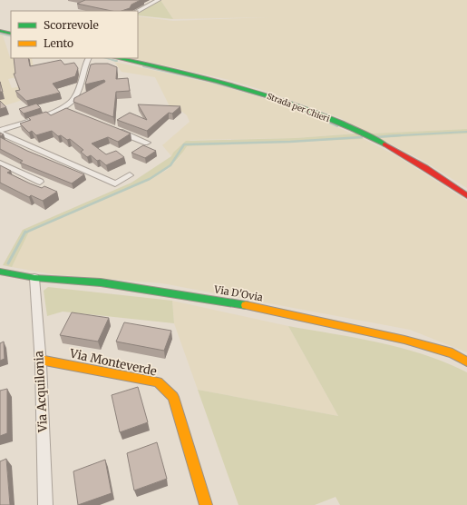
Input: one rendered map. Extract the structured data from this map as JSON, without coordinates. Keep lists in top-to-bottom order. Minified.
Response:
{"streets":{"main road":["Strada per Chieri","Via D'Ovia","Via Monteverde"],"street":["Via Acquilonia"]},"crossings":[["Via D'Ovia","Via Acquilonia"],["Via Monteverde","Via Acquilonia"]],"legend":["Scorrevole","Lento"]}
